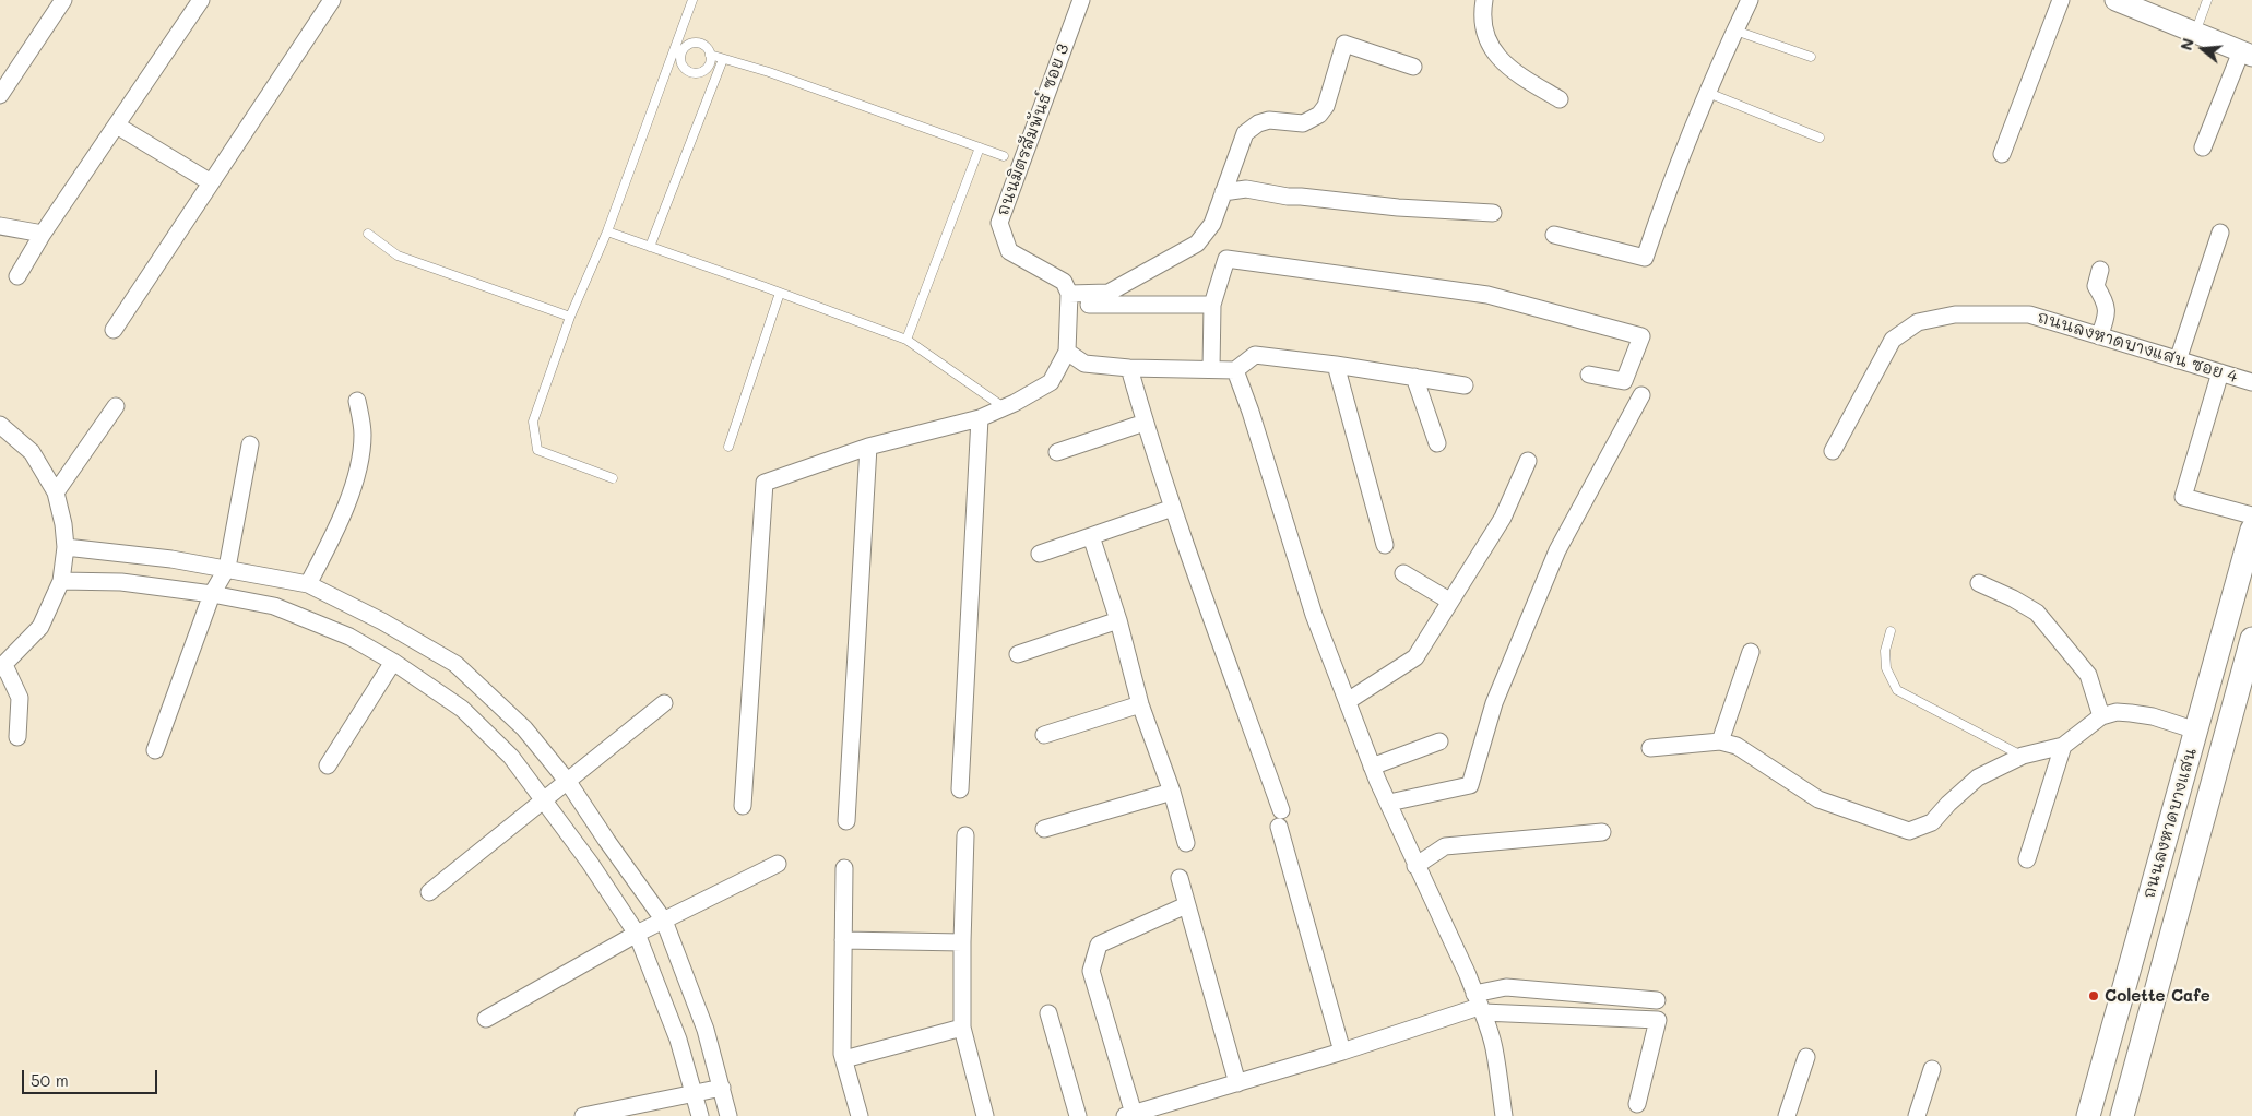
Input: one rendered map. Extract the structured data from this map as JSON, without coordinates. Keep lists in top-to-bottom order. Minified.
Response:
{"streets":{"main road":["ถนนลงหาดบางแสน"],"street":["ถนนมิตรสัมพันธ์ ซอย 3","ถนนลงหาดบางแสน ซอย 4"]},"places":["Colette Cafe"],"scale_bar":"50 m","north":"left"}
